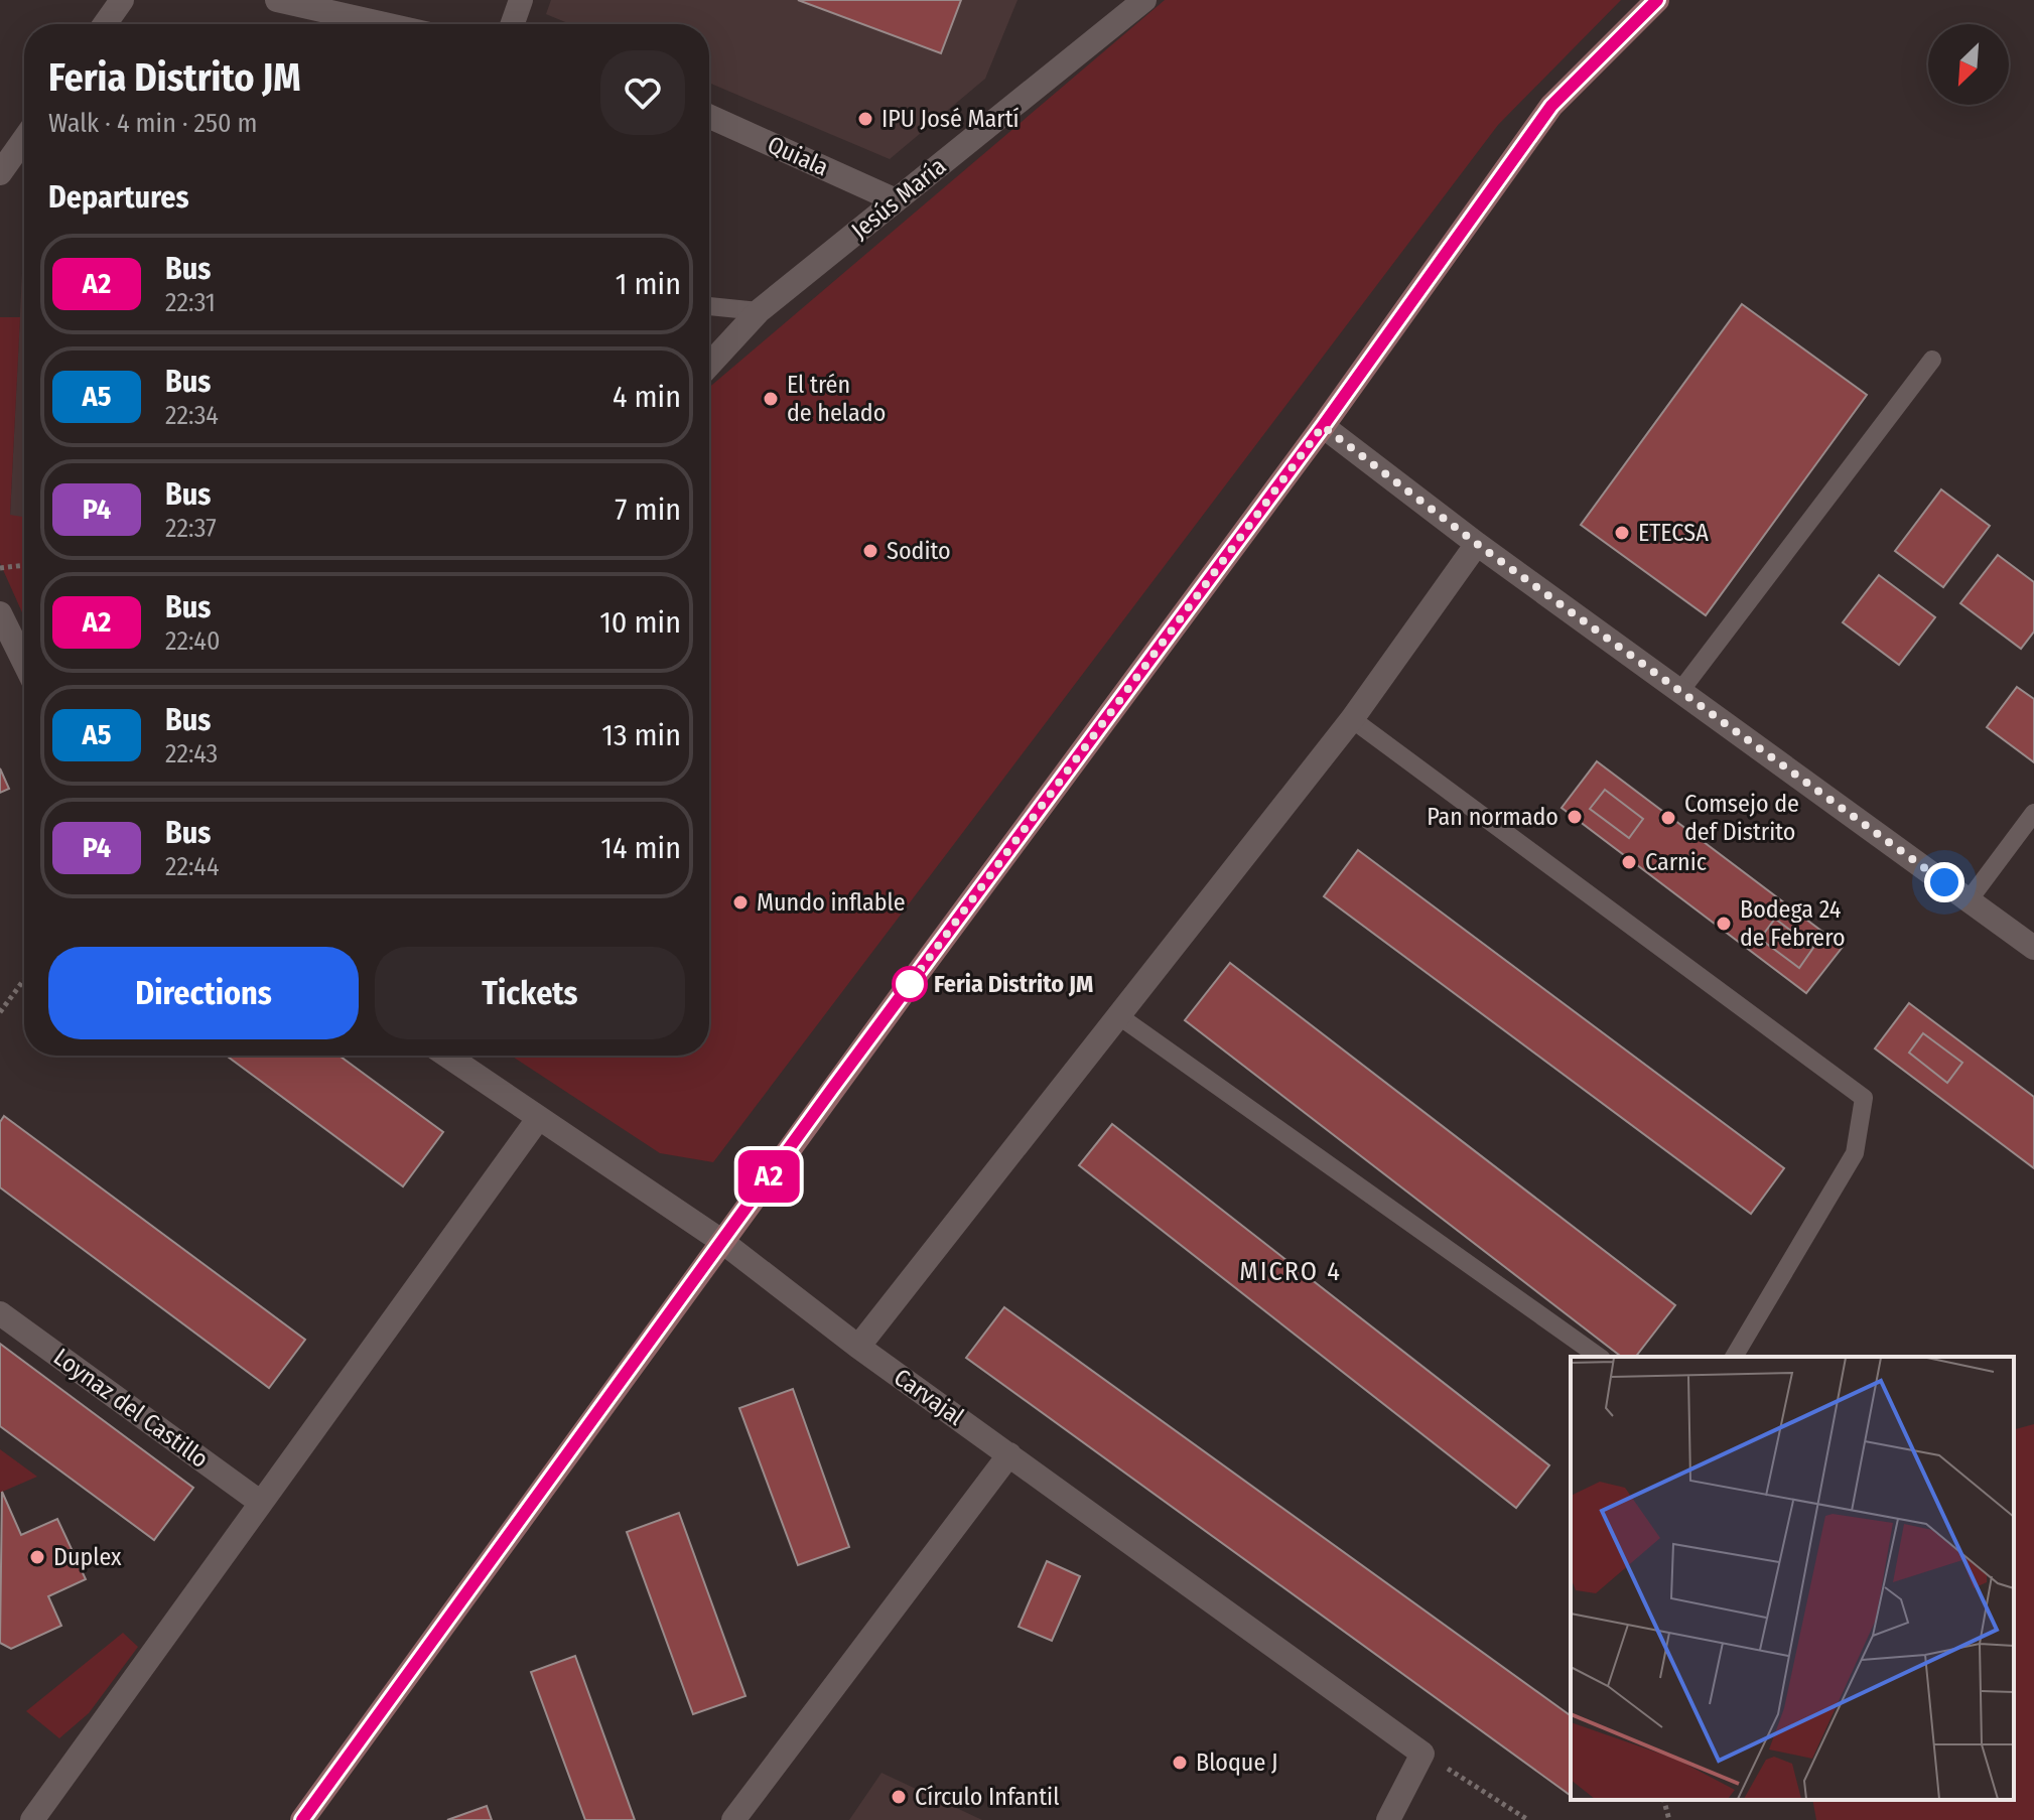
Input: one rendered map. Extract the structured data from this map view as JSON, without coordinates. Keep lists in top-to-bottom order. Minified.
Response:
{"streets":{"street":["Quiala","Jesús María","Carvajal","Loynaz del Castillo"]},"crossings":[["Quiala","Jesús María"]],"districts":["MICRO 4"],"places":["IPU José Martí","El trén de helado","ETECSA","Sodito","Pan normado","Comsejo de def Distrito","Carnic","Mundo inflable","Bodega 24 de Febrero","Feria Distrito JM","Duplex","Bloque J","Círculo Infantil"],"lines":["bus line A2"],"north":"bottom left","page":{"on_map":"A2","heading":[["Feria Distrito JM","Walk · 4 min · 250 m"],"Departures"],"list":[{"mark":"A2","name":"Bus","note":"22:31","value":"1 min"},{"mark":"A5","name":"Bus","note":"22:34","value":"4 min"},{"mark":"P4","name":"Bus","note":"22:37","value":"7 min"},{"mark":"A2","name":"Bus","note":"22:40","value":"10 min"},{"mark":"A5","name":"Bus","note":"22:43","value":"13 min"},{"mark":"P4","name":"Bus","note":"22:44","value":"14 min"}],"buttons":["Directions","Tickets"]}}
